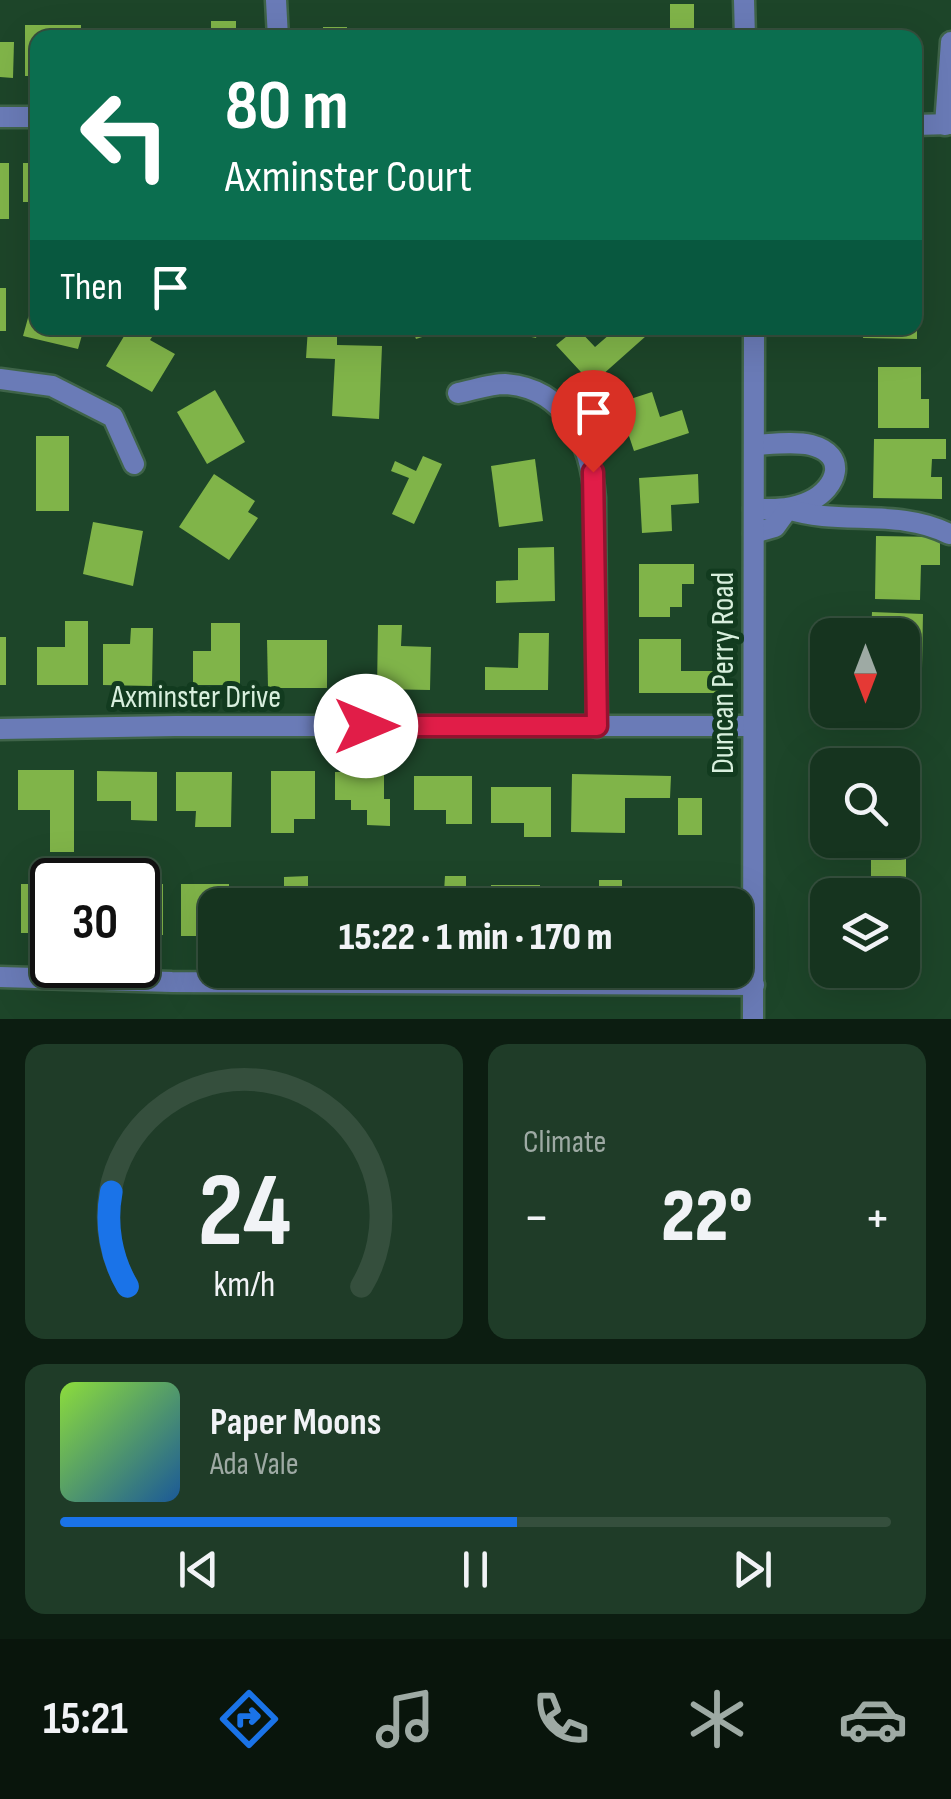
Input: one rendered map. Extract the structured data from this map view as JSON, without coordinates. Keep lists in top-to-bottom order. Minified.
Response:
{"streets":{"street":["Duncan Perry Road","Axminster Drive"]},"crossings":[["Duncan Perry Road","Axminster Drive"]],"north":"bottom","page":{"turn":["80 m","Axminster Court"],"then":"Then","limit":"30","trip":"15:22 · 1 min · 170 m","tile":"Climate","heat":["−","22°","+"],"song":["Paper Moons","Ada Vale"],"tabs":"15:21","gauge":["24","km/h"]}}
